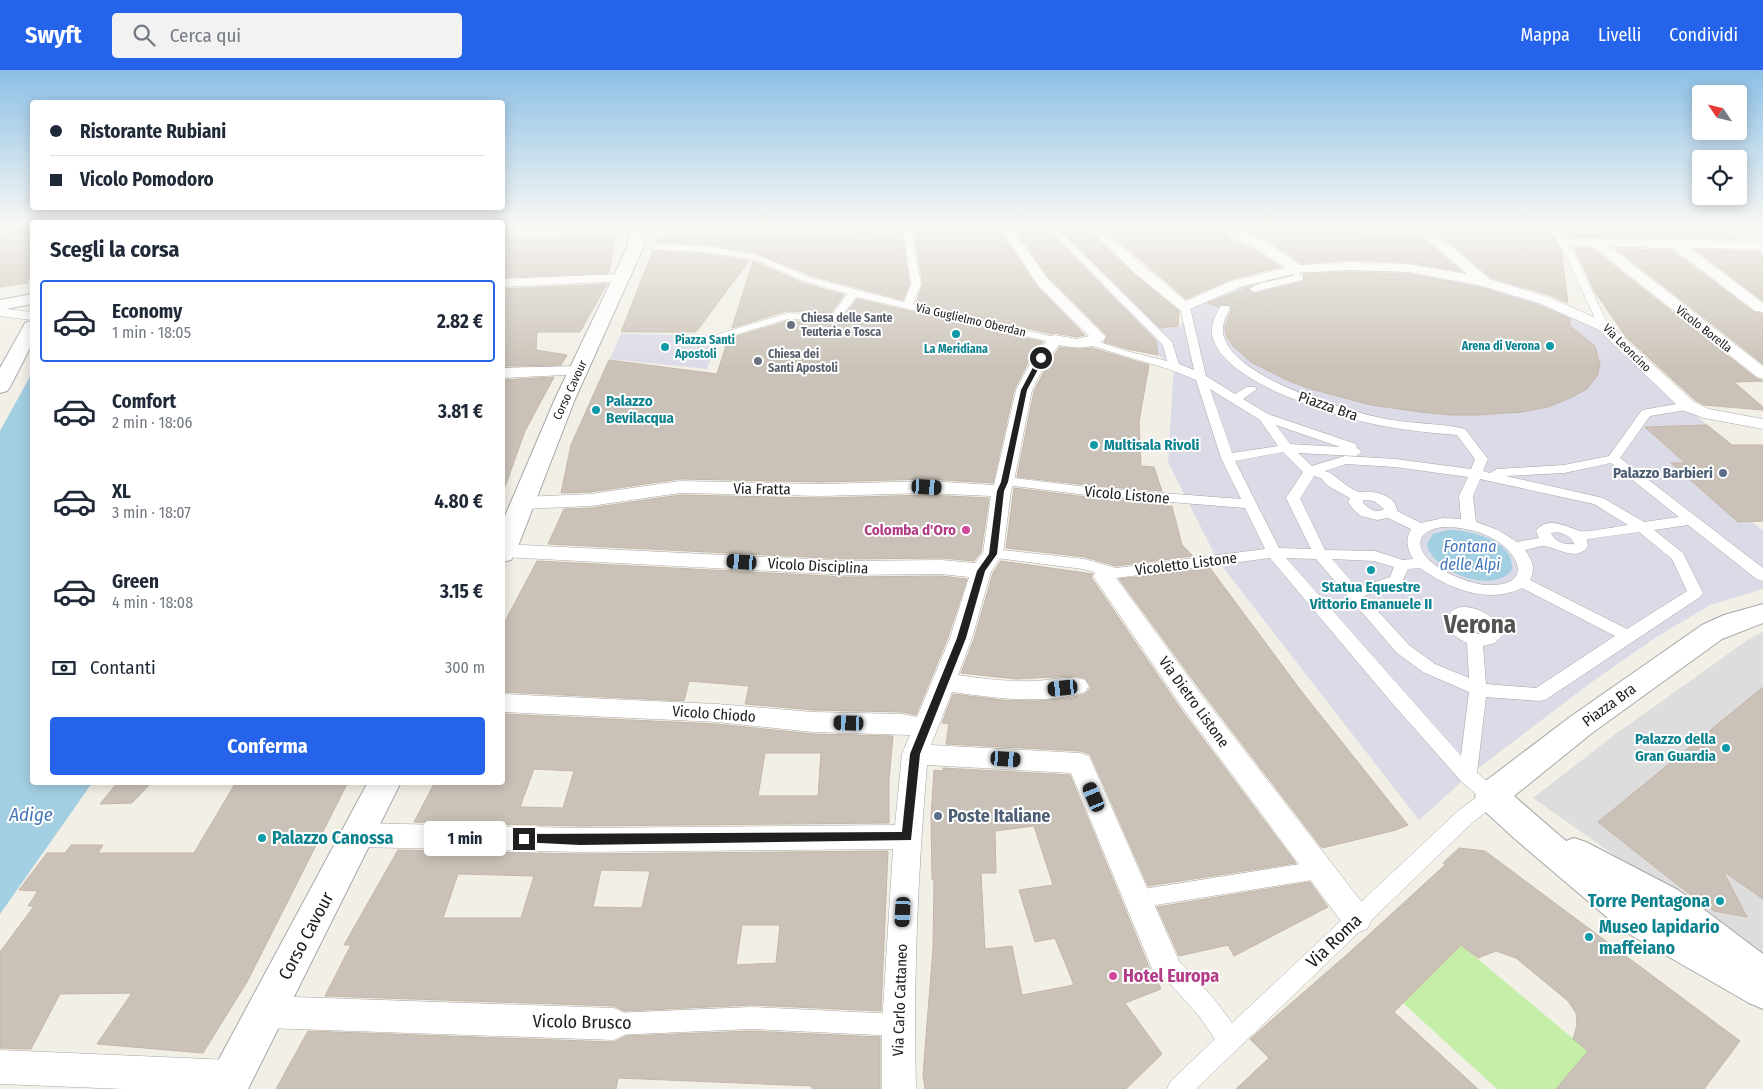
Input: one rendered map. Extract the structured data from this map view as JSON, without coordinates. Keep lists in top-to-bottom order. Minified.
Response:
{"streets":{"street":["Via Guglielmo Oberdan","Vicolo Borella","Via Leoncino","Corso Cavour","Piazza Bra","Via Fratta","Vicolo Listone","Vicoletto Listone","Vicolo Disciplina","Via Dietro Listone","Vicolo Chiodo","Via Roma","Via Carlo Cattaneo","Vicolo Brusco"]},"crossings":[["Via Guglielmo Oberdan","Via Carlo Cattaneo"],["Corso Cavour","Via Fratta"],["Corso Cavour","Vicolo Brusco"],["Piazza Bra","Via Roma"],["Via Fratta","Vicolo Listone"],["Via Fratta","Via Carlo Cattaneo"],["Vicolo Listone","Via Carlo Cattaneo"],["Vicoletto Listone","Via Dietro Listone"],["Vicolo Disciplina","Via Carlo Cattaneo"],["Via Dietro Listone","Via Roma"],["Vicolo Chiodo","Via Carlo Cattaneo"],["Via Carlo Cattaneo","Vicolo Brusco"]],"districts":["Verona"],"water":["Fontana delle Alpi","Adige"],"places":["Chiesa delle Sante Teuteria e Tosca","La Meridiana","Arena di Verona","Piazza Santi Apostoli","Chiesa dei Santi Apostoli","Palazzo Bevilacqua","Multisala Rivoli","Palazzo Barbieri","Colomba d'Oro","Statua Equestre Vittorio Emanuele II","Palazzo della Gran Guardia","Poste Italiane","Palazzo Canossa","Torre Pentagona","Museo lapidario maffeiano","Hotel Europa"],"north":"top left","page":{"header":"Swyft","search":"Cerca qui","nav":["Mappa","Livelli","Condividi"],"banner":["Ristorante Rubiani","Vicolo Pomodoro"],"heading":"Scegli la corsa","list":[{"name":"Economy","note":"1 min · 18:05","value":"2.82 €"},{"name":"Comfort","note":"2 min · 18:06","value":"3.81 €"},{"name":"XL","note":"3 min · 18:07","value":"4.80 €"},{"name":"Green","note":"4 min · 18:08","value":"3.15 €"}],"pay":["Contanti","300 m"],"buttons":"Conferma","bubble":"1 min"}}
